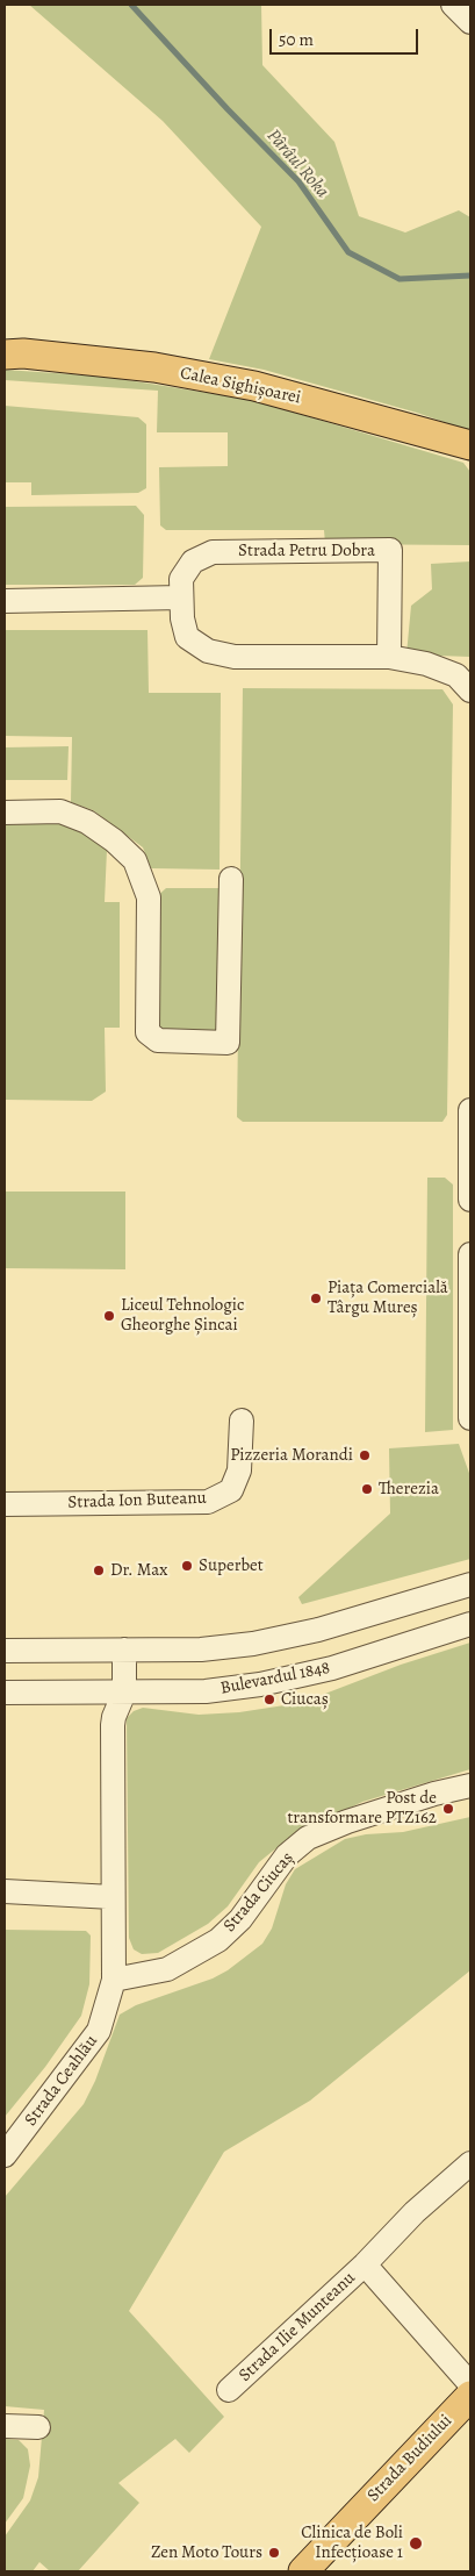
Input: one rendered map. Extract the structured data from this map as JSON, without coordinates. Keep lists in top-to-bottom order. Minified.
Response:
{"streets":{"main road":["Calea Sighișoarei","Strada Budiului"],"street":["Strada Petru Dobra","Strada Ion Buteanu","Bulevardul 1848","Strada Ciucaș","Strada Ceahlău","Strada Ilie Munteanu"]},"crossings":[["Bulevardul 1848","Strada Ceahlău"],["Strada Ciucaș","Strada Ceahlău"]],"water":["Pârâul Roka"],"places":["Piața Comercială Târgu Mureș","Liceul Tehnologic Gheorghe Șincai","Pizzeria Morandi","Therezia","Superbet","Dr. Max","Ciucaș","Post de transformare PTZ162","Clinica de Boli Infecțioase 1","Zen Moto Tours"],"scale_bar":"50 m"}
